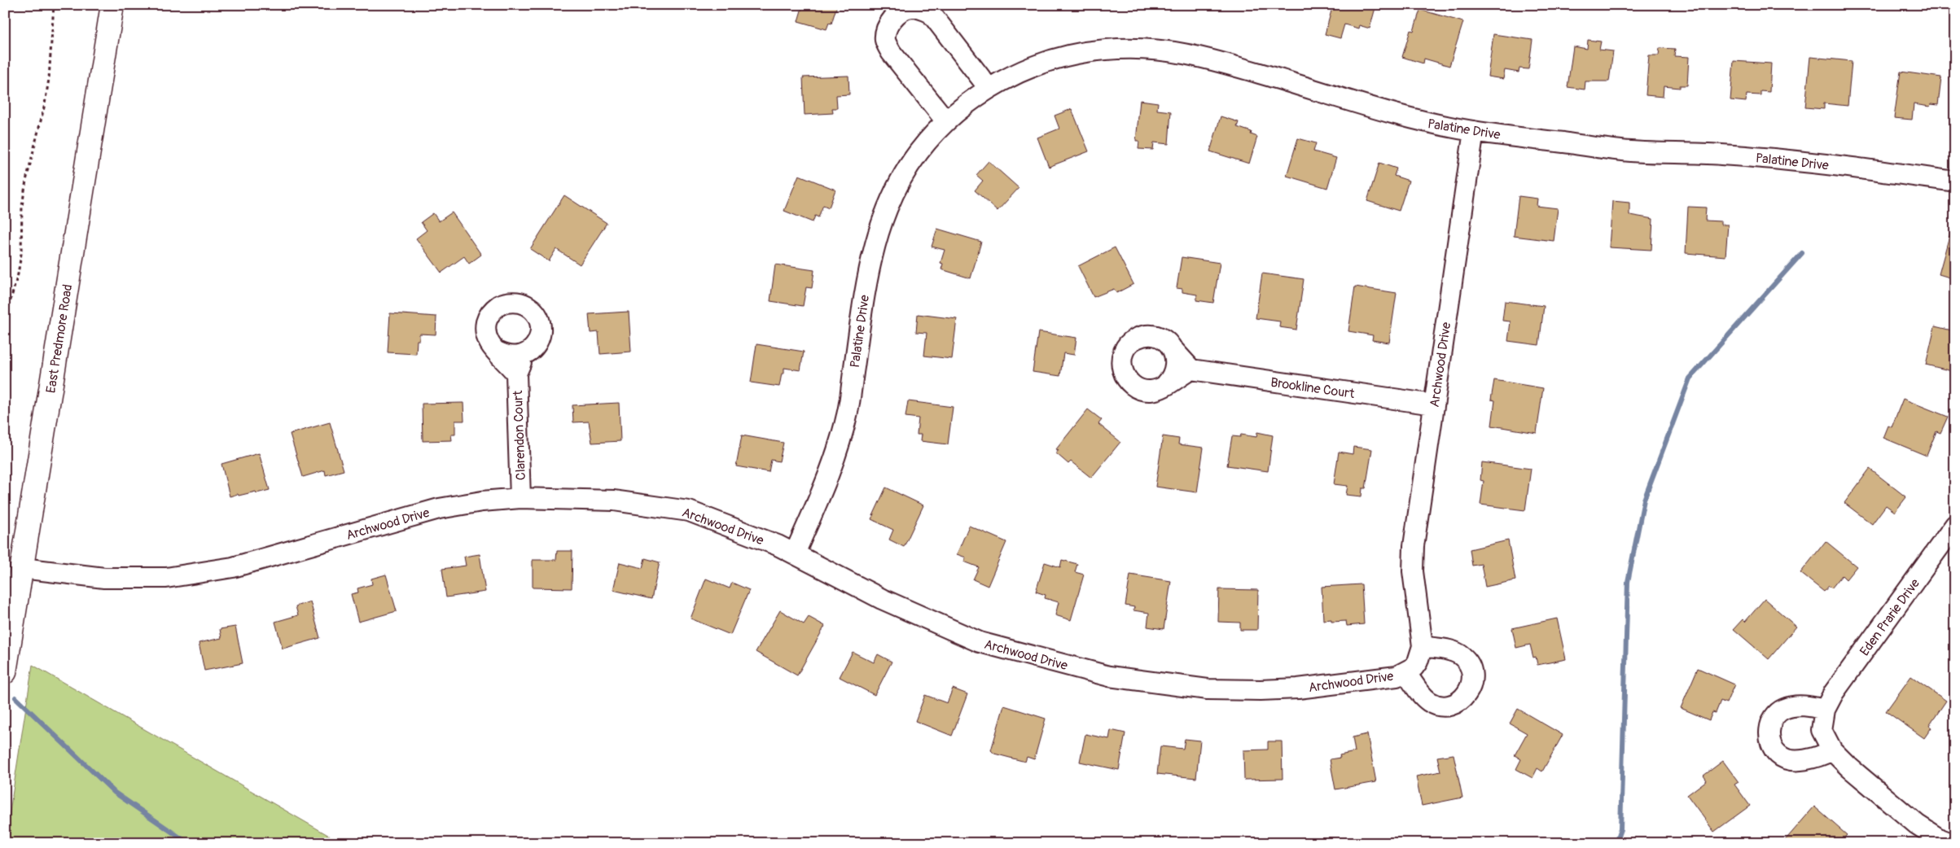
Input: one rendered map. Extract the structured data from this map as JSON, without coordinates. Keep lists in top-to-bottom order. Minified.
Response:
{"streets":{"street":["Palatine Drive","East Predmore Road","Archwood Drive","Brookline Court","Clarendon Court","Eden Prarie Drive"]},"crossings":[["Palatine Drive","Archwood Drive"],["East Predmore Road","Archwood Drive"],["Archwood Drive","Brookline Court"],["Archwood Drive","Clarendon Court"]]}
